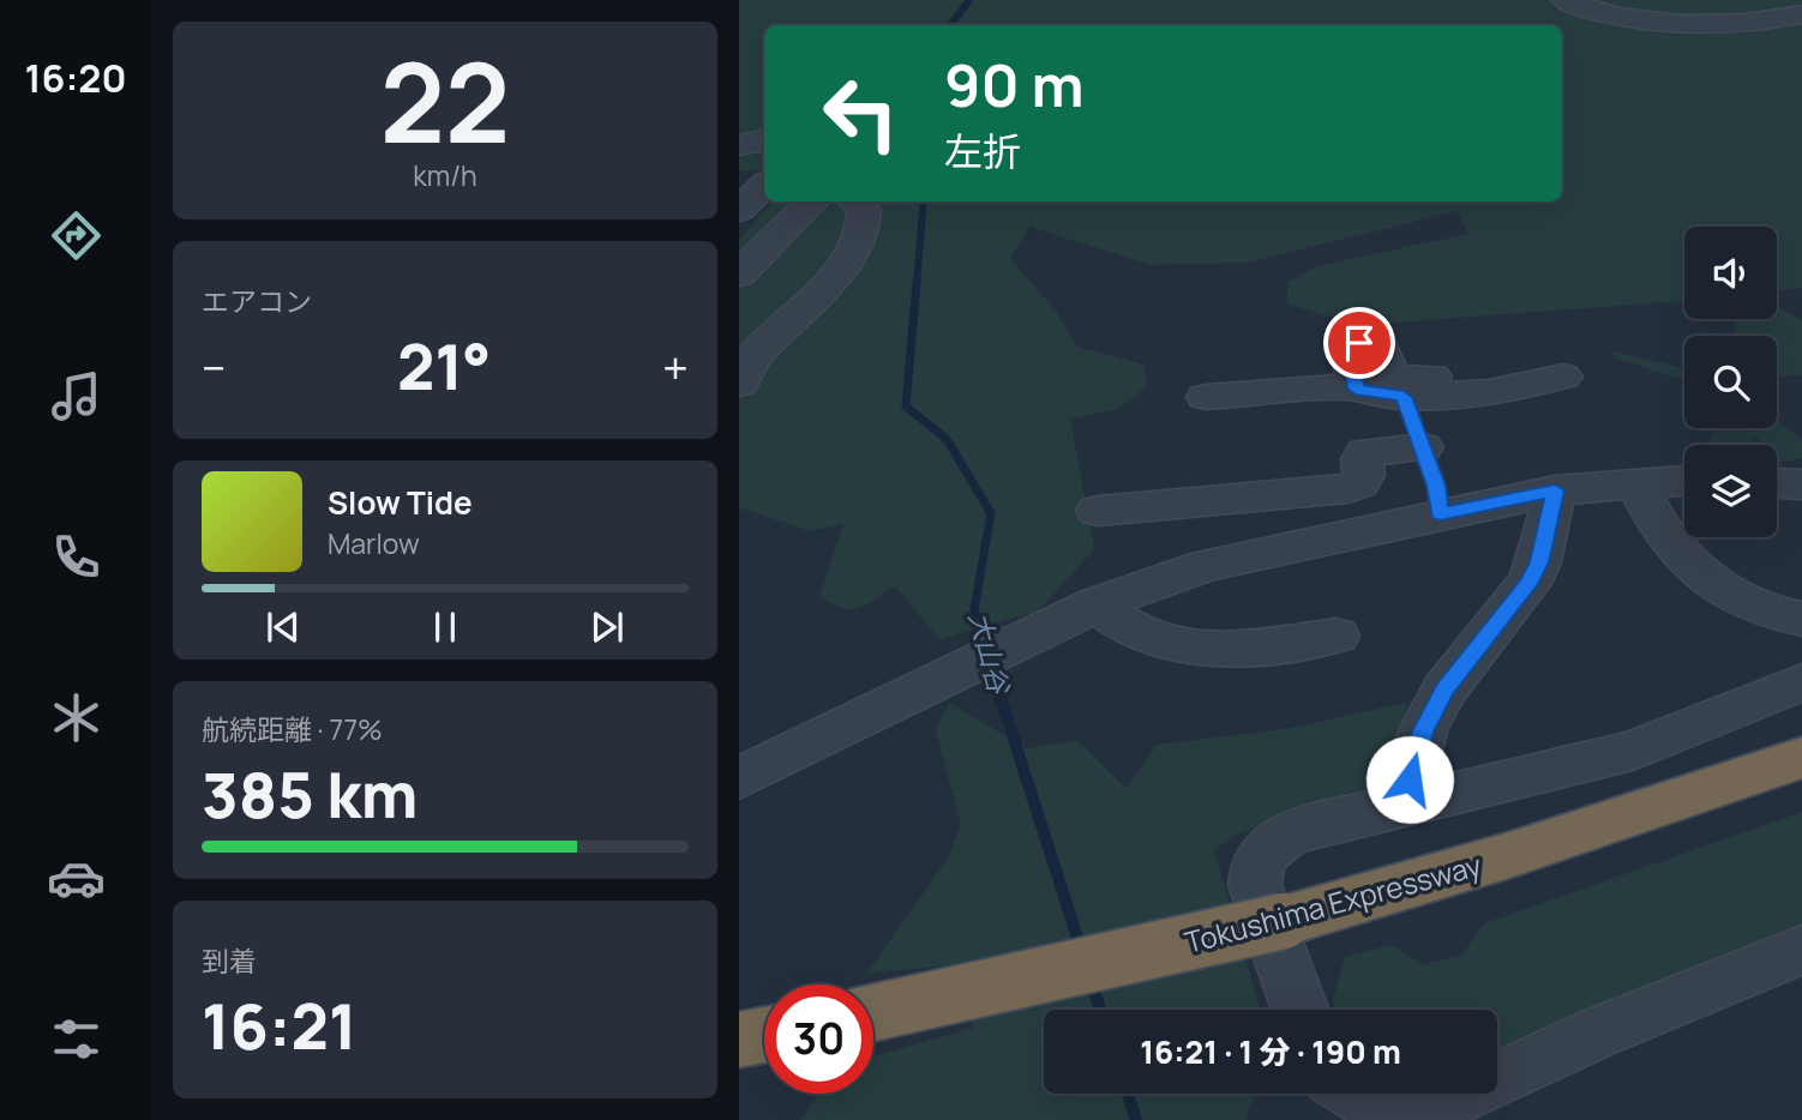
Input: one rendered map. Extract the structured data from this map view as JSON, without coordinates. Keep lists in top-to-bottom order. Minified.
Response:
{"streets":{"highway":["Tokushima Expressway"]},"water":["大山谷"],"page":{"tabs":"16:20","tile":[["22","km/h"],"エアコン",["航続距離 · 77%","385 km"],["到着","16:21"]],"turn":["90 m","左折"],"heat":["−","21°","+"],"song":["Slow Tide","Marlow"],"limit":"30","trip":"16:21 · 1 分 · 190 m"}}
